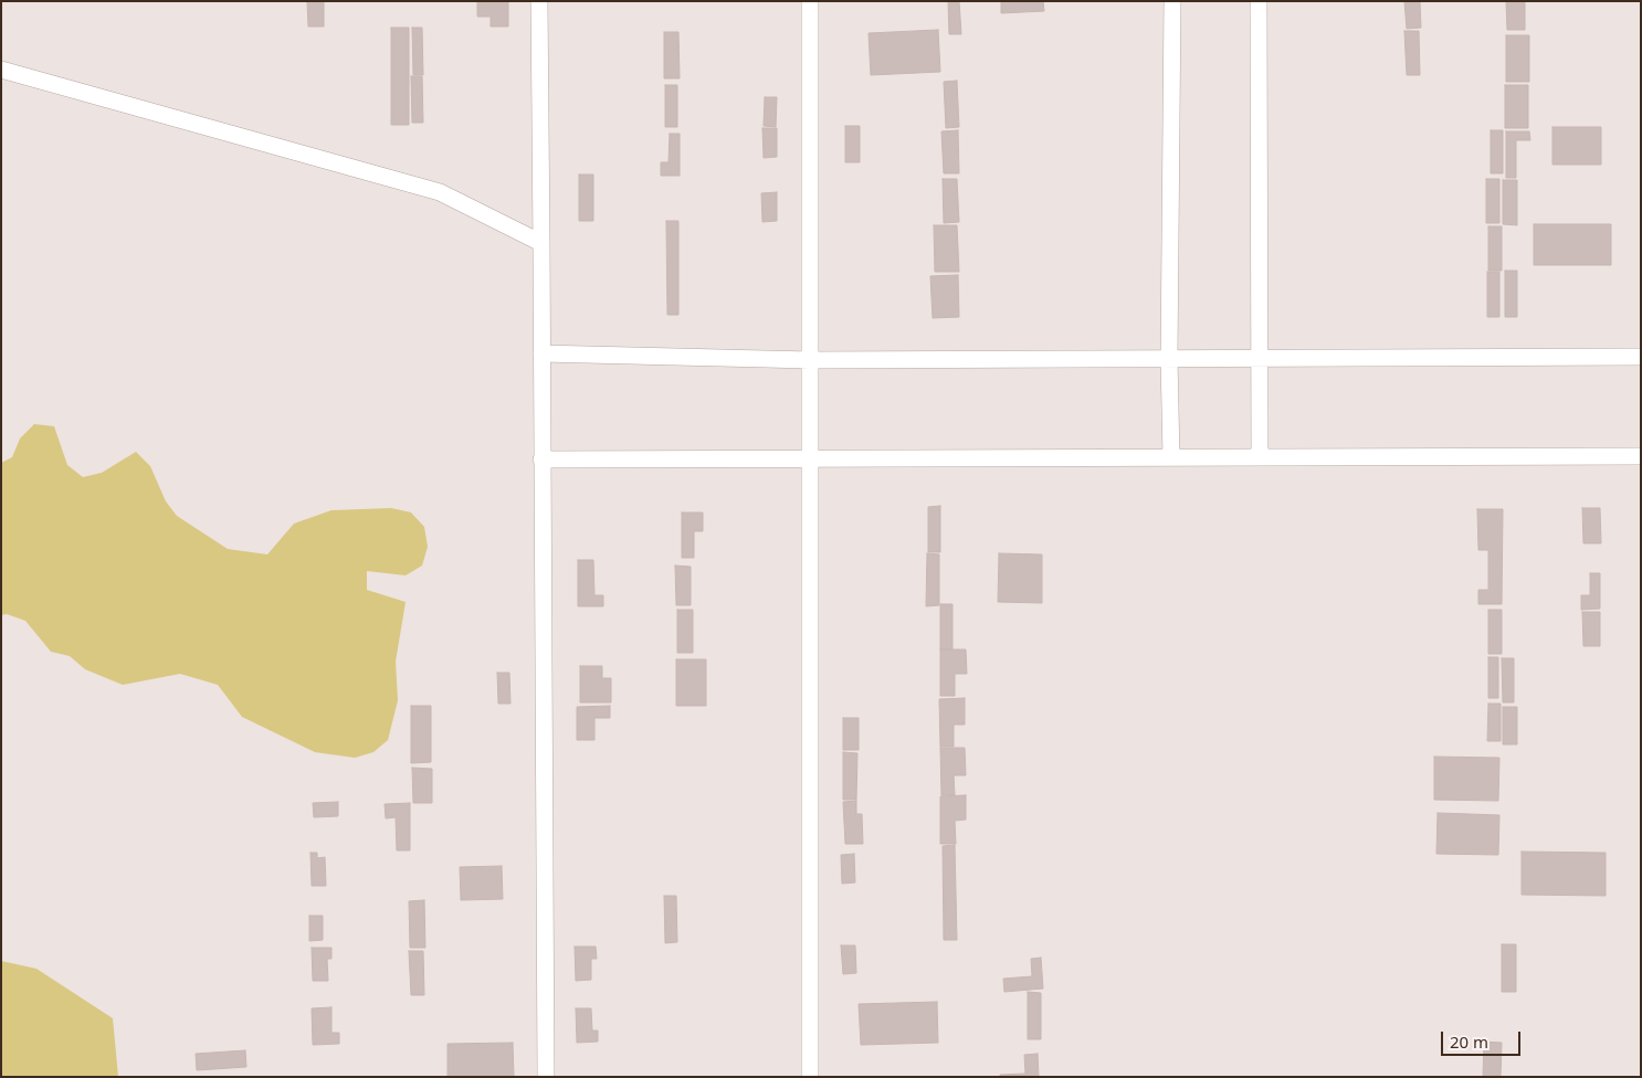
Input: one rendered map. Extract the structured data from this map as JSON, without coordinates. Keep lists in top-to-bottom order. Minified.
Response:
{"scale_bar":"20 m"}
